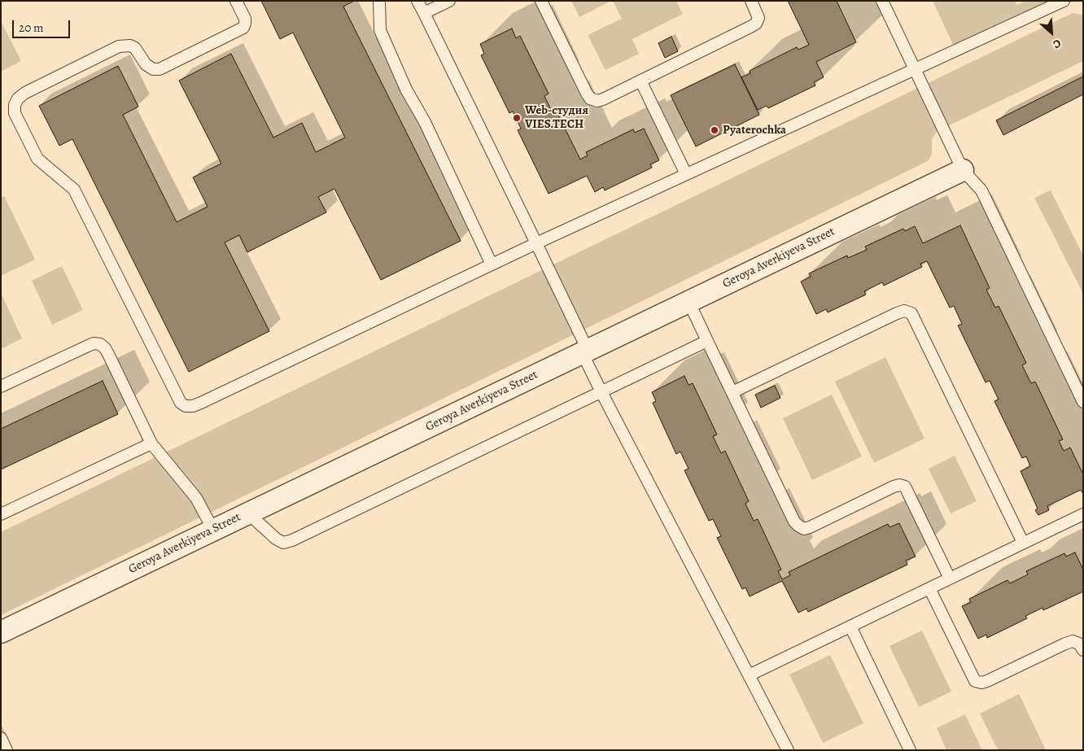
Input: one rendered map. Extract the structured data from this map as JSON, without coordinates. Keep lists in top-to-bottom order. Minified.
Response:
{"streets":{"street":["Geroya Averkiyeva Street"]},"places":["Web-студия VIES.TECH","Pyaterochka"],"scale_bar":"20 m","north":"bottom right"}
